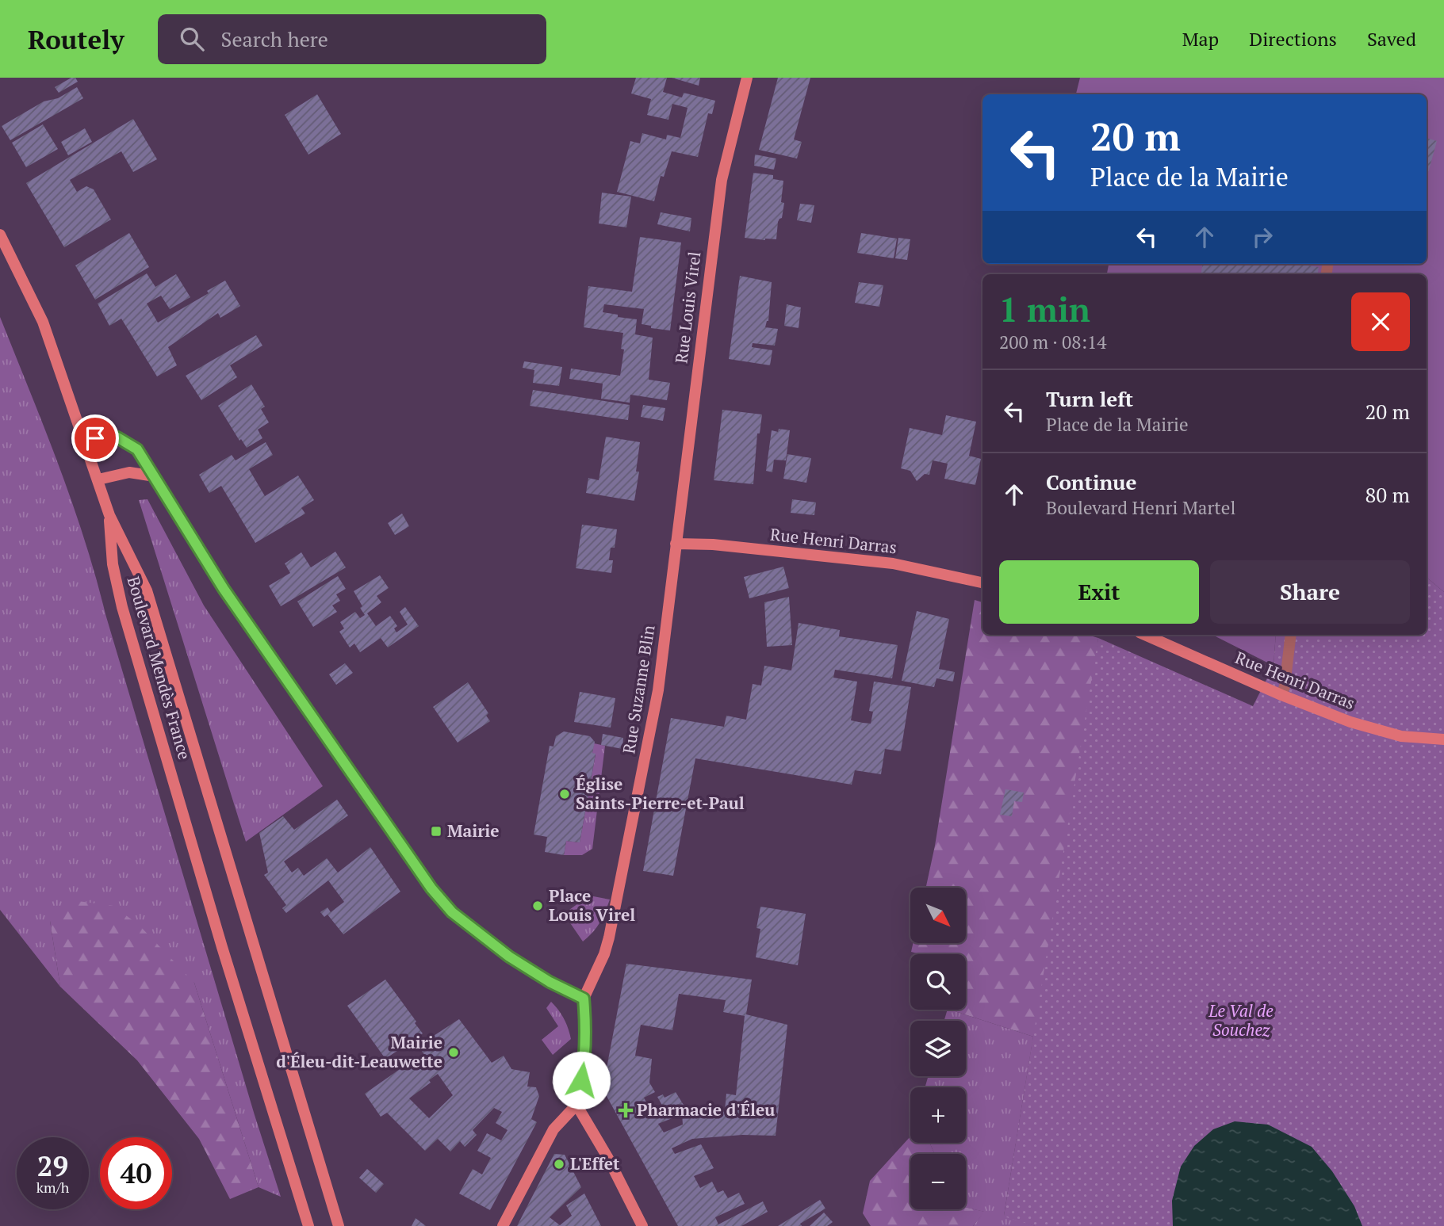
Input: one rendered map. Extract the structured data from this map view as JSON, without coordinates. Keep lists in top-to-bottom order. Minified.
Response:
{"streets":{"street":["Rue Louis Virel","Rue Henri Darras","Boulevard Mendès France","Rue Suzanne Blin"]},"crossings":[["Rue Louis Virel","Rue Henri Darras"],["Rue Louis Virel","Rue Suzanne Blin"],["Rue Henri Darras","Rue Suzanne Blin"]],"parks":["Le Val de Souchez"],"places":{"other":["Église Saints-Pierre-et-Paul","Place Louis Virel","Mairie d'Éleu-dit-Leauwette","L'Effet"],"transit":["Mairie"],"health":["Pharmacie d'Éleu"]},"north":"bottom right","page":{"header":"Routely","search":"Search here","nav":["Map","Directions","Saved"],"turn":["20 m","Place de la Mairie"],"heading":["1 min","200 m · 08:14"],"list":[{"name":"Turn left","note":"Place de la Mairie","value":"20 m"},{"name":"Continue","note":"Boulevard Henri Martel","value":"80 m"}],"buttons":["Exit","Share"],"map_buttons":["+","−"],"speed":"29 km/h","limit":"40"}}
